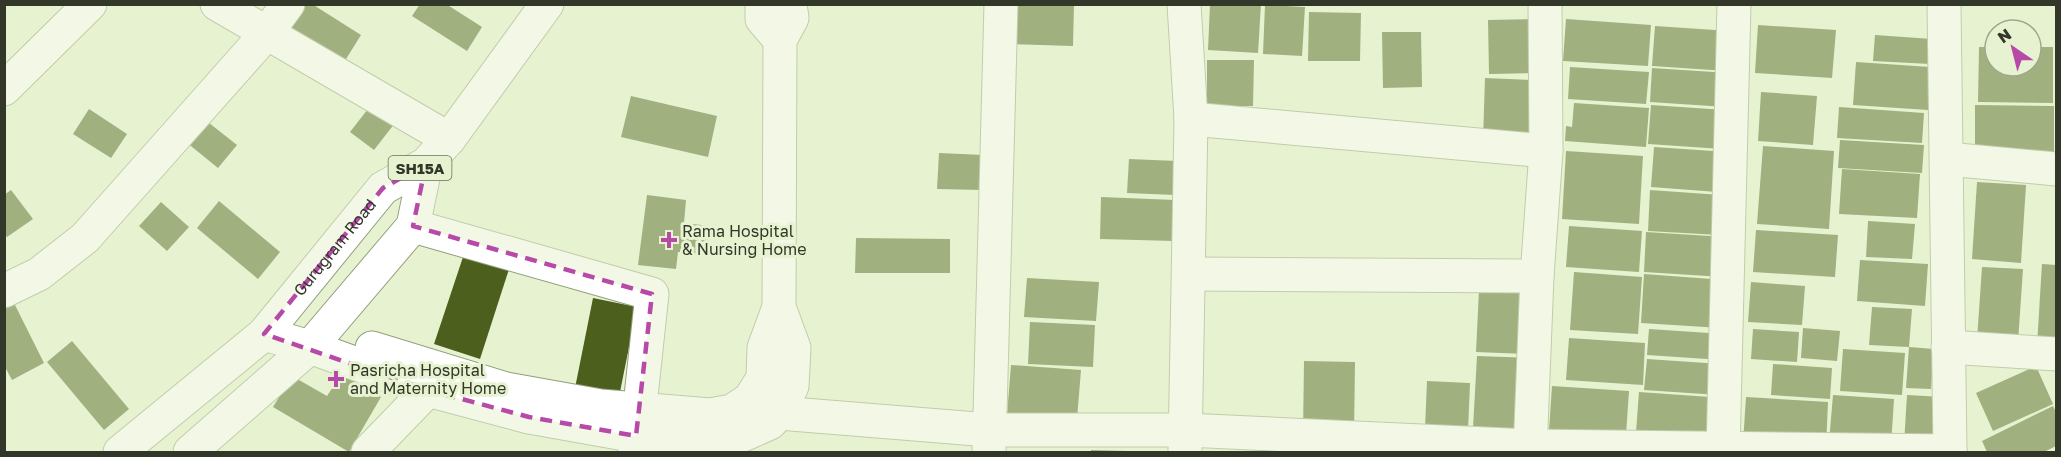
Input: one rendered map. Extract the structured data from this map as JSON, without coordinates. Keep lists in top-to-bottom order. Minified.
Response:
{"streets":{"street":["SH15A","Gurugram Road"]},"crossings":[["SH15A","Gurugram Road"]],"places":{"health":["Rama Hospital & Nursing Home","Pasricha Hospital and Maternity Home"]},"north":"top left"}
